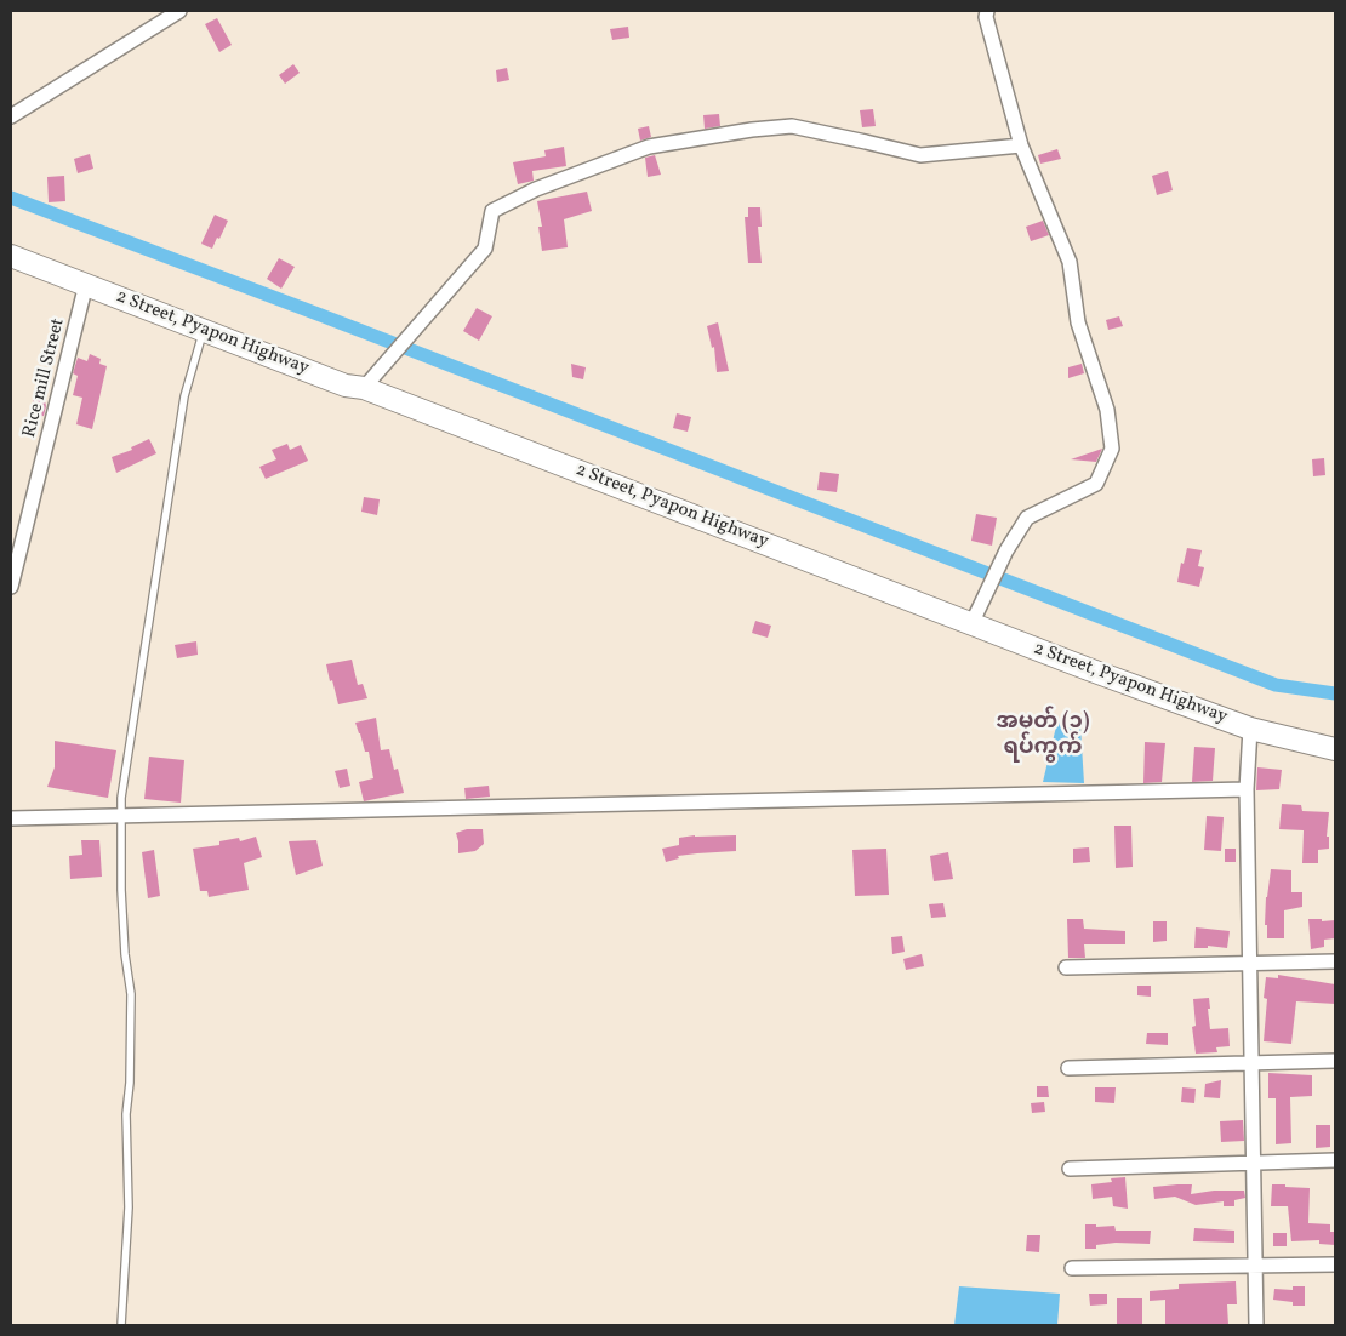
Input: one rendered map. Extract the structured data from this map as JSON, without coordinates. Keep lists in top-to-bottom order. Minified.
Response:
{"streets":{"main road":["2 Street, Pyapon Highway"],"street":["Rice mill Street"]},"crossings":[["2 Street, Pyapon Highway","Rice mill Street"]],"districts":["အမှတ် (၁) ရပ်ကွက်"]}
